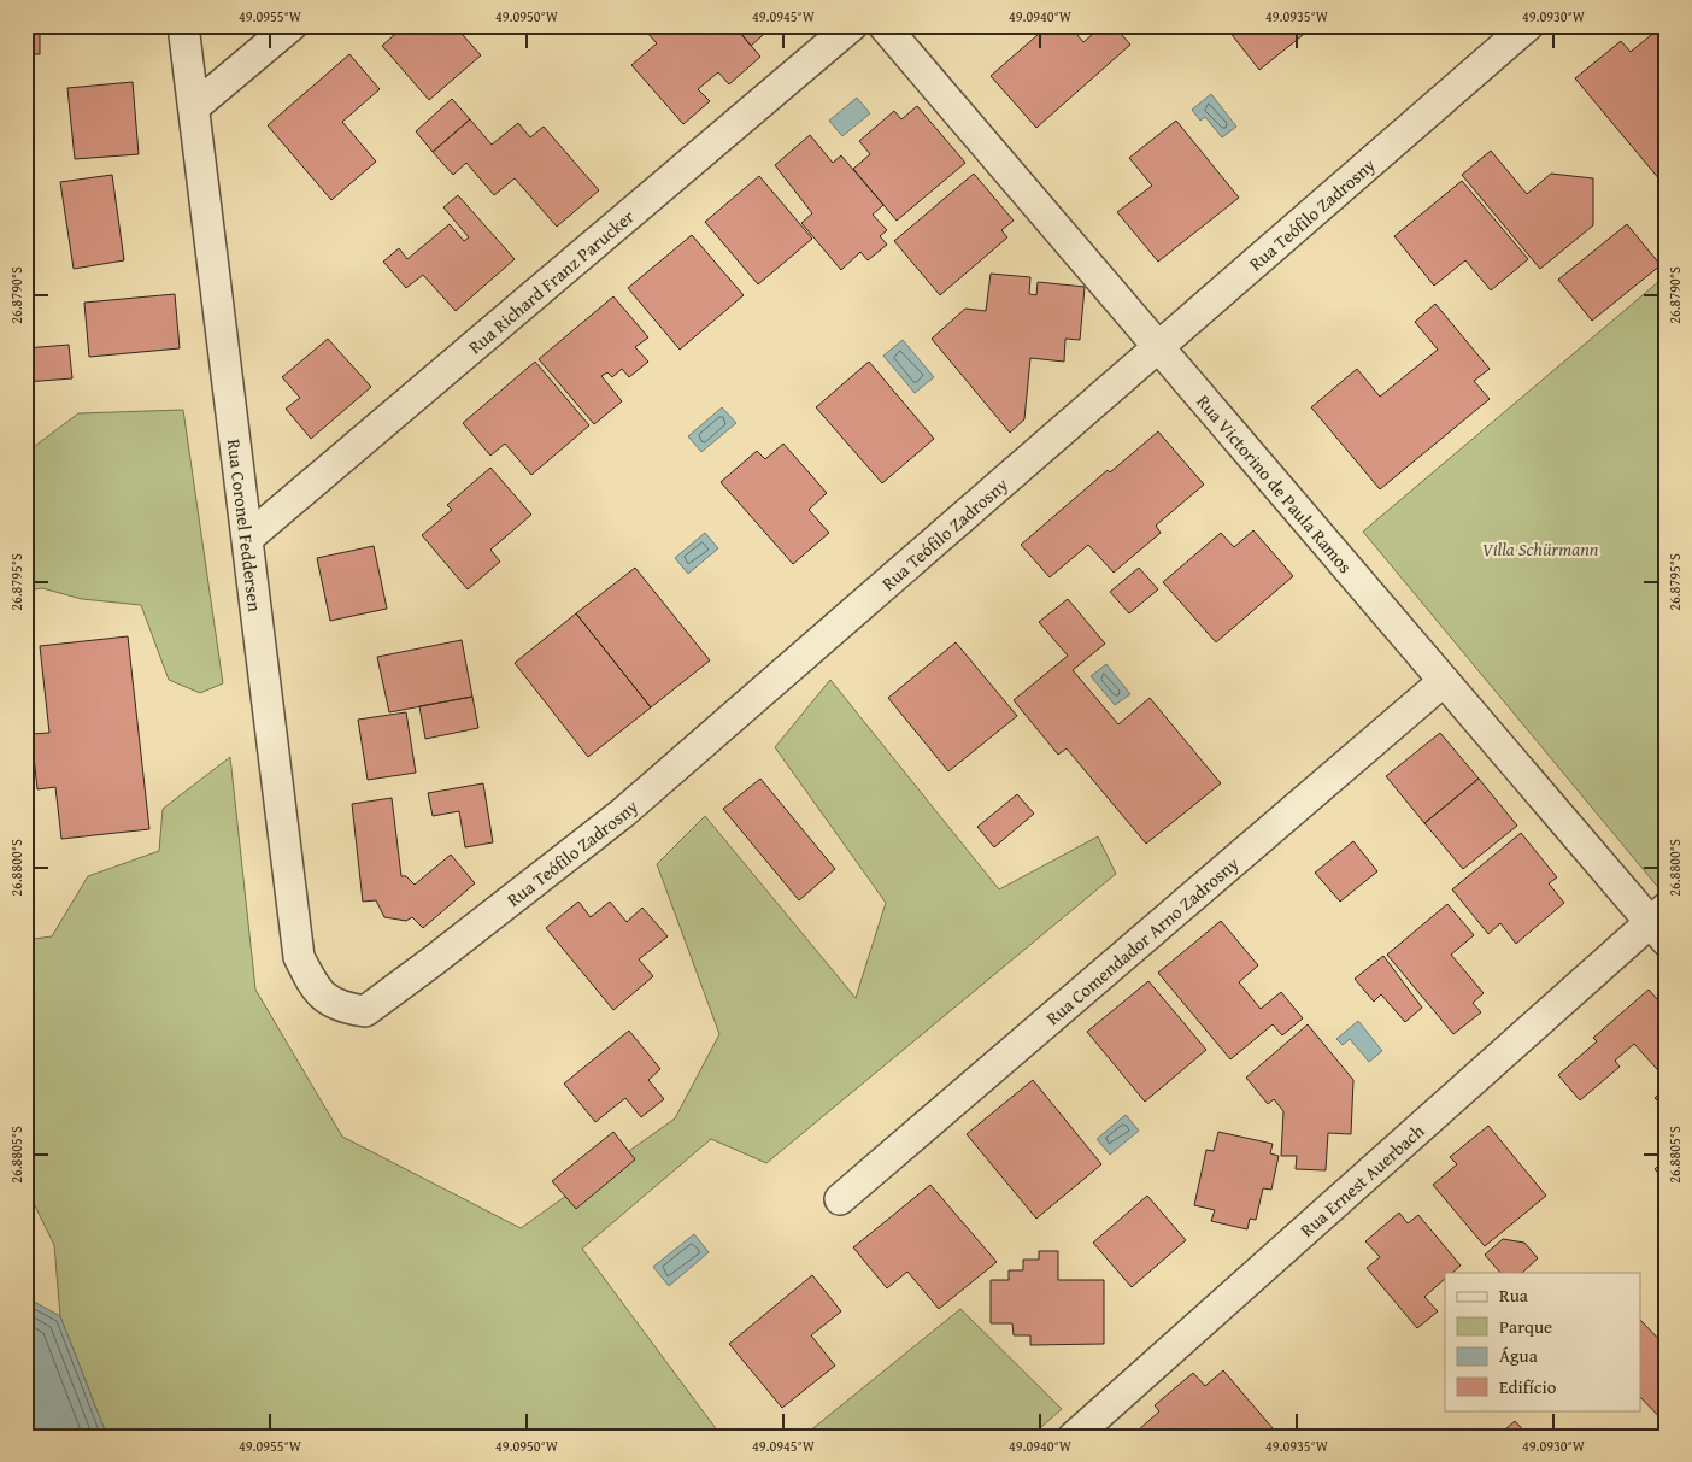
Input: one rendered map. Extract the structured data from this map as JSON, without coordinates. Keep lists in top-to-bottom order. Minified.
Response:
{"streets":{"street":["Rua Teófilo Zadrosny","Rua Richard Franz Parucker","Rua Victorino de Paula Ramos","Rua Coronel Feddersen","Rua Comendador Arno Zadrosny","Rua Ernest Auerbach"]},"crossings":[["Rua Teófilo Zadrosny","Rua Victorino de Paula Ramos"],["Rua Teófilo Zadrosny","Rua Coronel Feddersen"],["Rua Richard Franz Parucker","Rua Coronel Feddersen"],["Rua Victorino de Paula Ramos","Rua Comendador Arno Zadrosny"],["Rua Victorino de Paula Ramos","Rua Ernest Auerbach"]],"parks":["Villa Schürmann"],"legend":["Rua","Parque","Água","Edifício"],"coordinates":["49.0955°W","49.0950°W","49.0945°W","49.0940°W","49.0935°W","49.0930°W","26.8790°S","26.8795°S","26.8800°S","26.8805°S"]}
